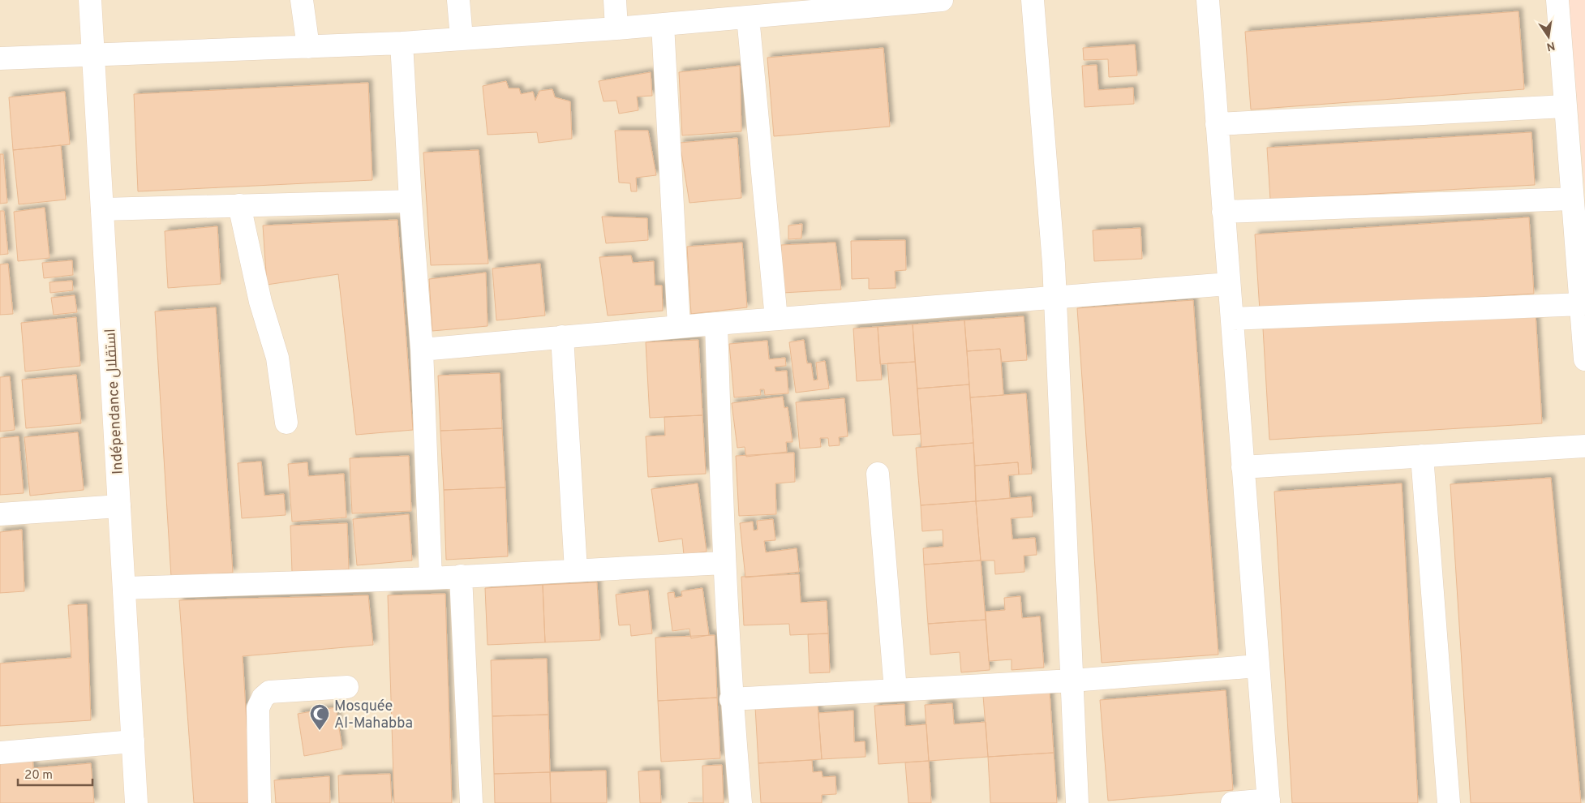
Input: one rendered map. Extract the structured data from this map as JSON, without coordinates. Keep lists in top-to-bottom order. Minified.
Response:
{"streets":{"street":["Indépendance استقلال"]},"places":{"mosque":["Mosquée Al-Mahabba"]},"scale_bar":"20 m","north":"bottom"}
